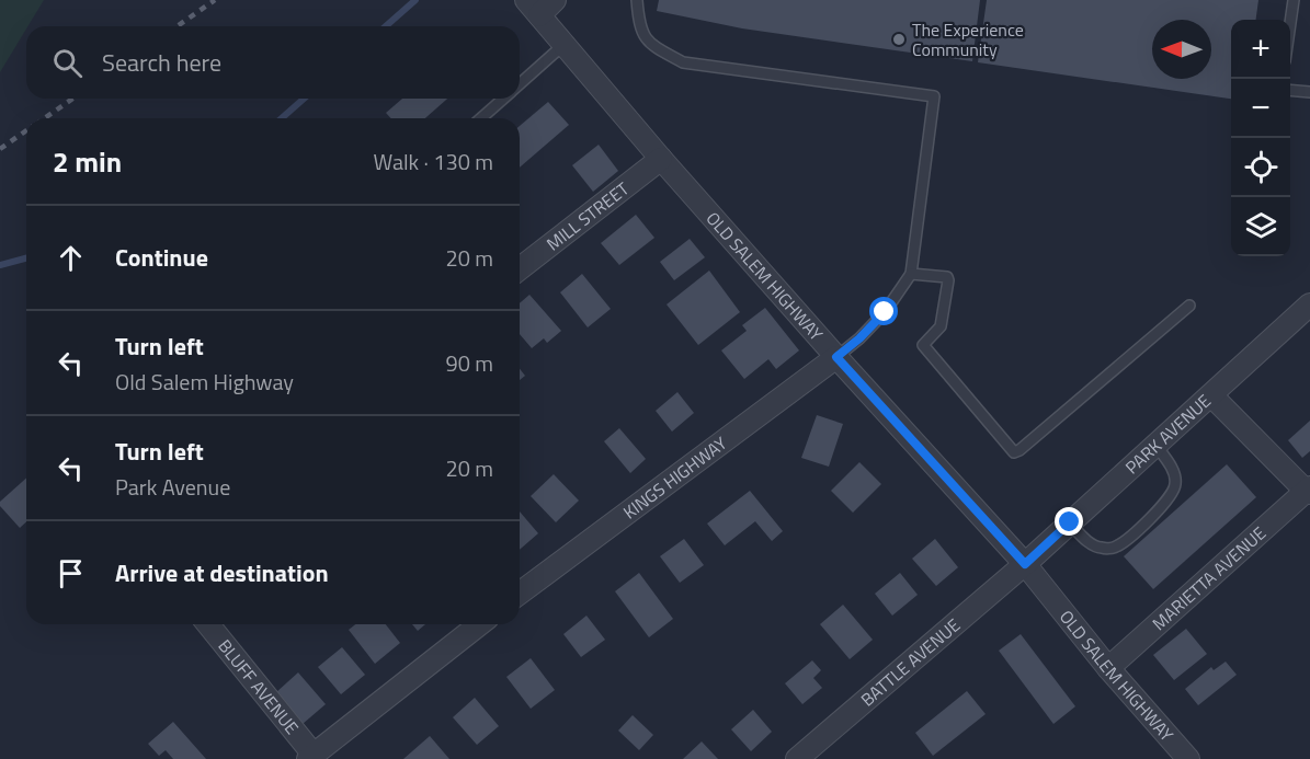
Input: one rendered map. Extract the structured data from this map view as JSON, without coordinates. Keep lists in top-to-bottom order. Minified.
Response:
{"streets":{"street":["MILL STREET","OLD SALEM HIGHWAY","PARK AVENUE","KINGS HIGHWAY","MARIETTA AVENUE","BATTLE AVENUE","BLUFF AVENUE"]},"crossings":[["MILL STREET","OLD SALEM HIGHWAY"],["OLD SALEM HIGHWAY","PARK AVENUE"],["OLD SALEM HIGHWAY","KINGS HIGHWAY"],["OLD SALEM HIGHWAY","MARIETTA AVENUE"],["OLD SALEM HIGHWAY","BATTLE AVENUE"],["PARK AVENUE","BATTLE AVENUE"]],"places":["The Experience Community"],"north":"left","page":{"map_buttons":["+","−"],"search":"Search here","heading":["2 min","Walk · 130 m"],"list":[["Continue","20 m"],["Turn left","Old Salem Highway","90 m"],["Turn left","Park Avenue","20 m"],"Arrive at destination"]}}
